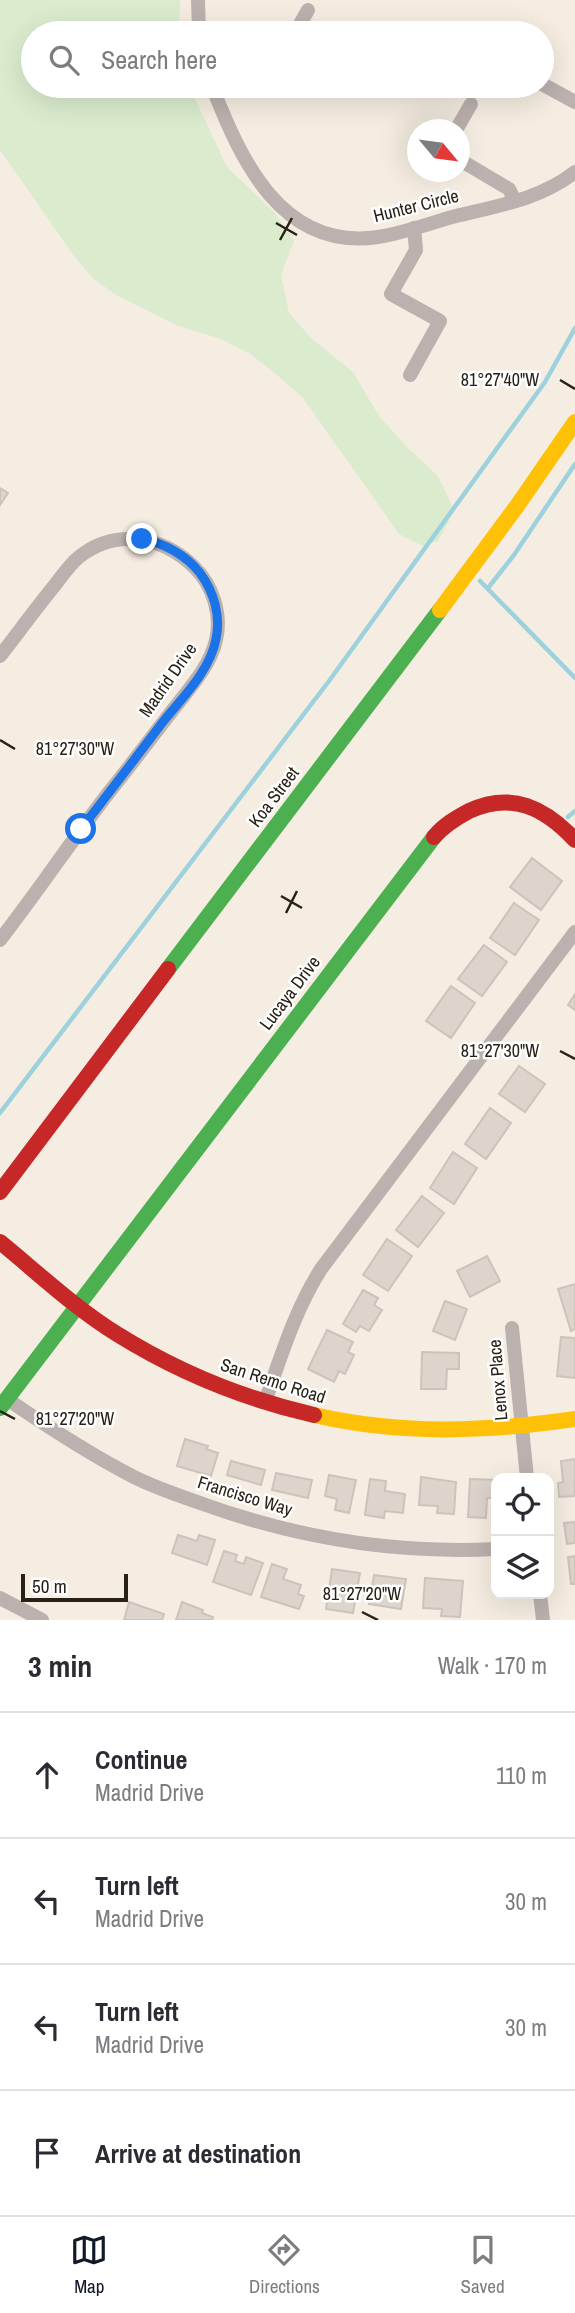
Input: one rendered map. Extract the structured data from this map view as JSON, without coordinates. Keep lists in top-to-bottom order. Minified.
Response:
{"streets":{"street":["Hunter Circle","Madrid Drive","Koa Street","Lucaya Drive","Lenox Place","San Remo Road","Francisco Way"]},"crossings":[["Lucaya Drive","San Remo Road"],["Lucaya Drive","Francisco Way"],["Lenox Place","San Remo Road"]],"scale_bar":"50 m","north":"bottom right","page":{"search":"Search here","scale":"50 m","heading":["3 min","Walk · 170 m"],"list":[["Continue","Madrid Drive","110 m"],["Turn left","Madrid Drive","30 m"],["Turn left","Madrid Drive","30 m"],"Arrive at destination"],"nav":["Map","Directions","Saved"]},"coordinates":["81°27'40\"W","81°27'30\"W","81°27'20\"W"]}
